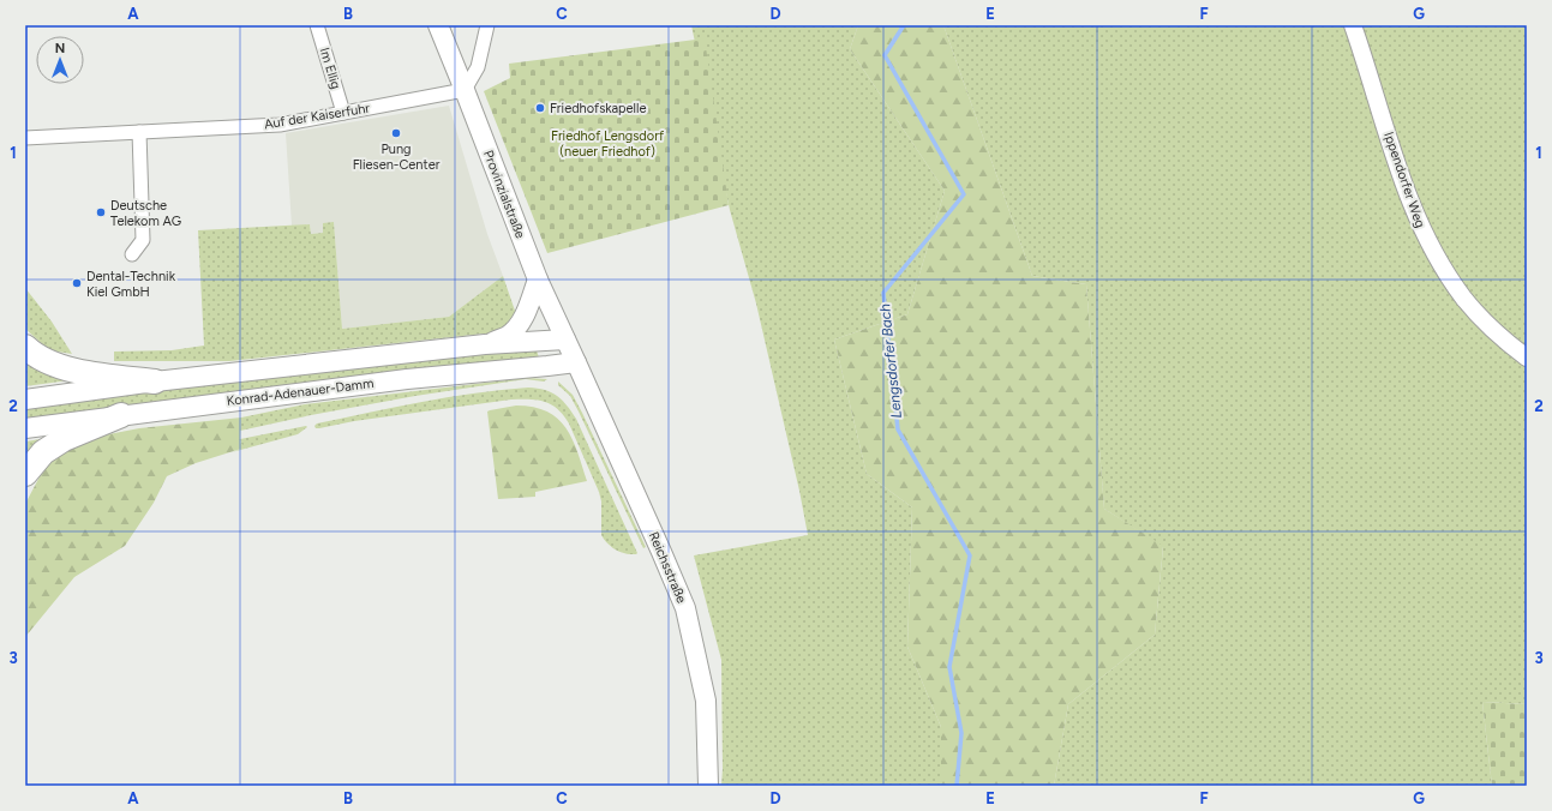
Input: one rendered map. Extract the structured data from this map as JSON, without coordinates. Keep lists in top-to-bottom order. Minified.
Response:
{"streets":{"main road":["Provinzialstraße","Konrad-Adenauer-Damm","Reichsstraße"],"street":["Im Ellig","Auf der Kaiserfuhr","Ippendorfer Weg"]},"crossings":[["Im Ellig","Auf der Kaiserfuhr"],["Auf der Kaiserfuhr","Provinzialstraße"],["Provinzialstraße","Konrad-Adenauer-Damm"],["Provinzialstraße","Reichsstraße"],["Konrad-Adenauer-Damm","Reichsstraße"]],"water":["Lengsdorfer Bach"],"parks":["Friedhof Lengsdorf (neuer Friedhof)"],"places":["Friedhofskapelle","Pung Fliesen-Center","Deutsche Telekom AG","Dental-Technik Kiel GmbH"],"north":"top","grid":{"columns":["A","B","C","D","E","F","G"],"rows":["1","2","3"]}}
